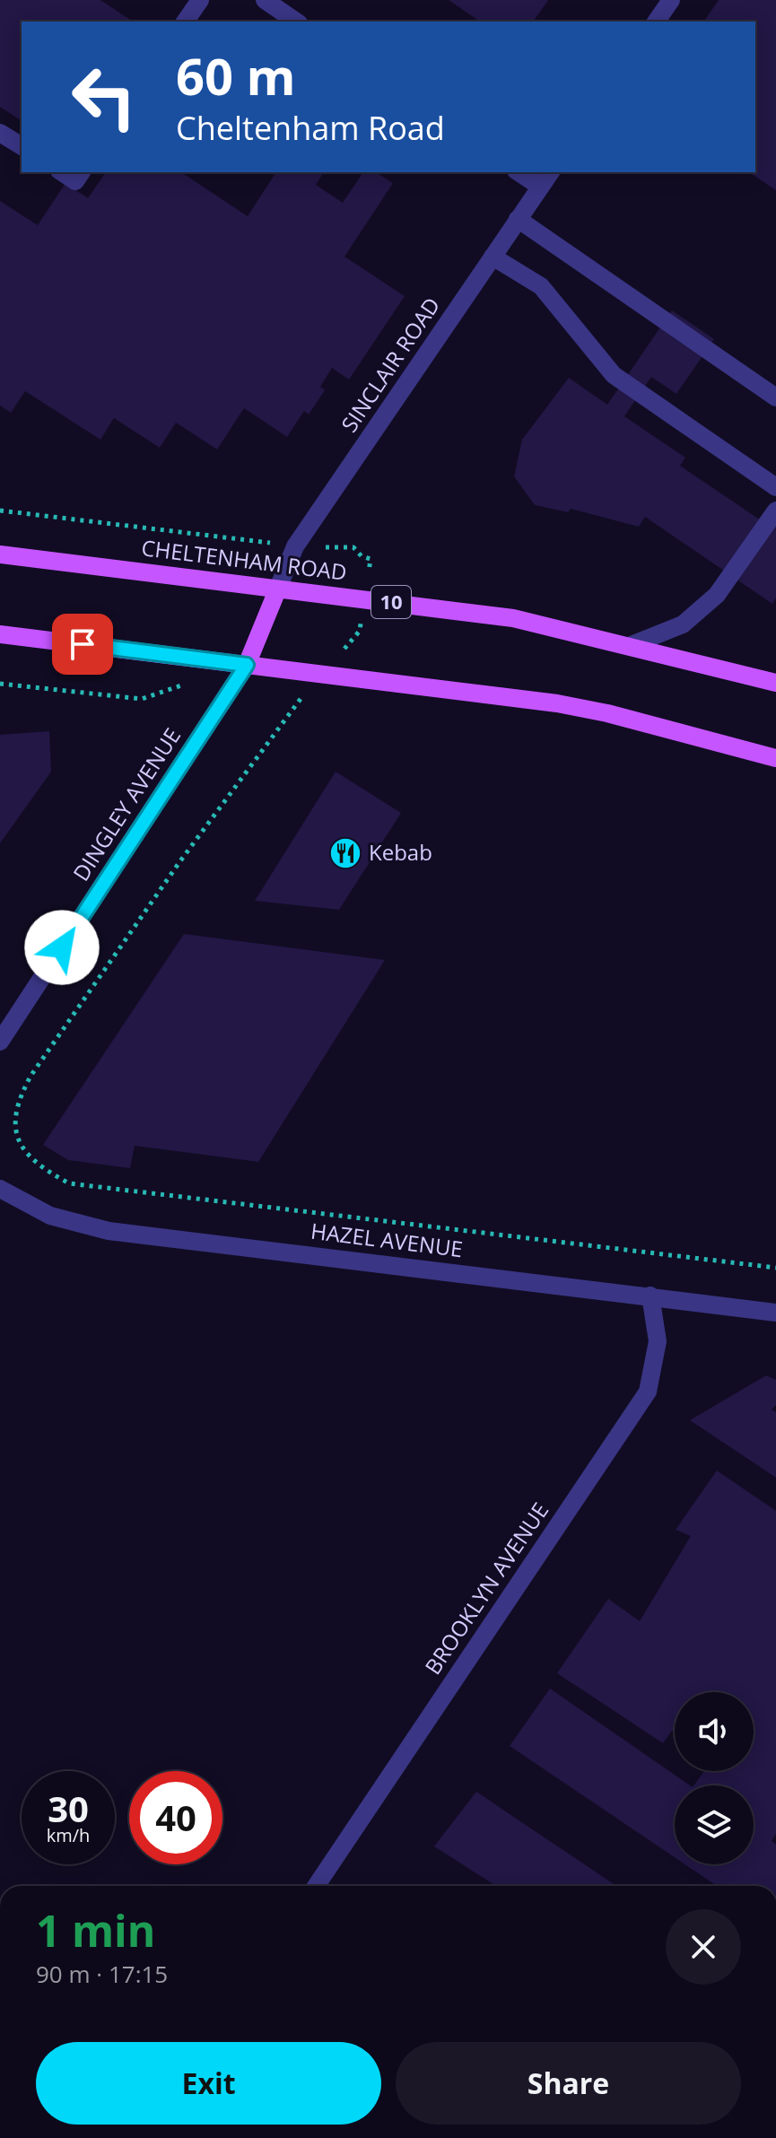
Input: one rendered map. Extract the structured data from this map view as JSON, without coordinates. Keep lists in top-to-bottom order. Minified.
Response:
{"streets":{"main road":["CHELTENHAM ROAD","10"],"street":["SINCLAIR ROAD","DINGLEY AVENUE","HAZEL AVENUE","BROOKLYN AVENUE"]},"crossings":[["SINCLAIR ROAD","CHELTENHAM ROAD"],["HAZEL AVENUE","BROOKLYN AVENUE"]],"places":{"restaurant":["Kebab"]},"page":{"turn":["60 m","Cheltenham Road"],"speed":"30 km/h","limit":"40","heading":["1 min","90 m · 17:15"],"buttons":["Exit","Share"]}}
